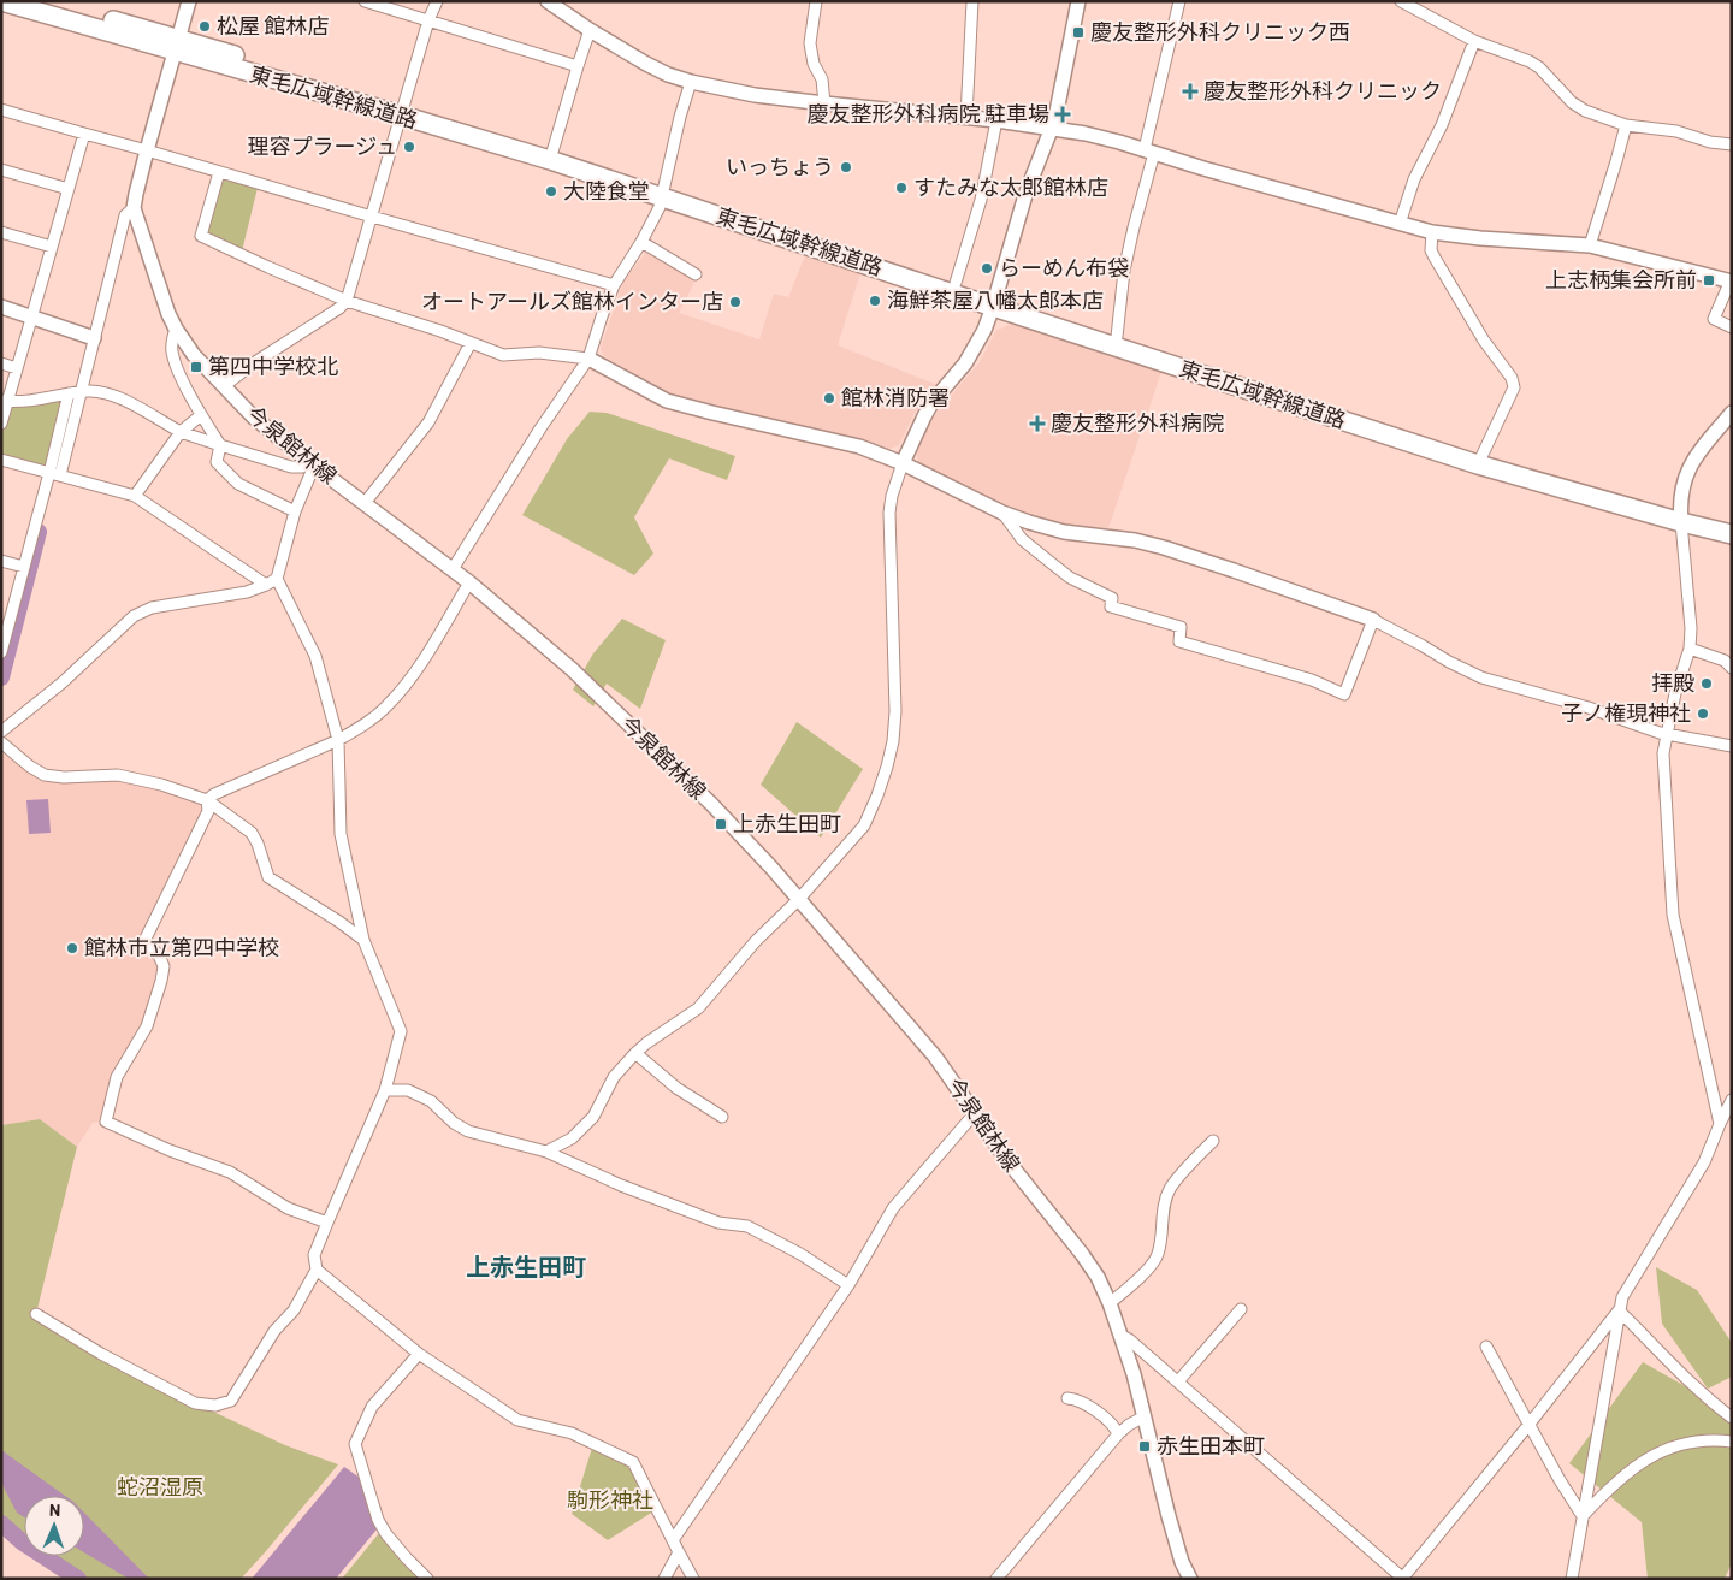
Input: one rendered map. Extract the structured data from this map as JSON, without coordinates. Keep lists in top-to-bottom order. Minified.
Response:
{"streets":{"highway":["東毛広域幹線道路"],"street":["今泉館林線"]},"crossings":[["東毛広域幹線道路","今泉館林線"]],"districts":["上赤生田町"],"parks":["蛇沼湿原","駒形神社"],"places":{"other":["松屋 館林店","理容プラージュ","いっちょう","すたみな太郎館林店","大陸食堂","らーめん布袋","海鮮茶屋八幡太郎本店","オートアールズ館林インター店","館林消防署","拝殿","子ノ権現神社","館林市立第四中学校"],"transit":["慶友整形外科クリニック西","上志柄集会所前","第四中学校北","上赤生田町","赤生田本町"],"health":["慶友整形外科クリニック","慶友整形外科病院 駐車場","慶友整形外科病院"]},"north":"top"}
